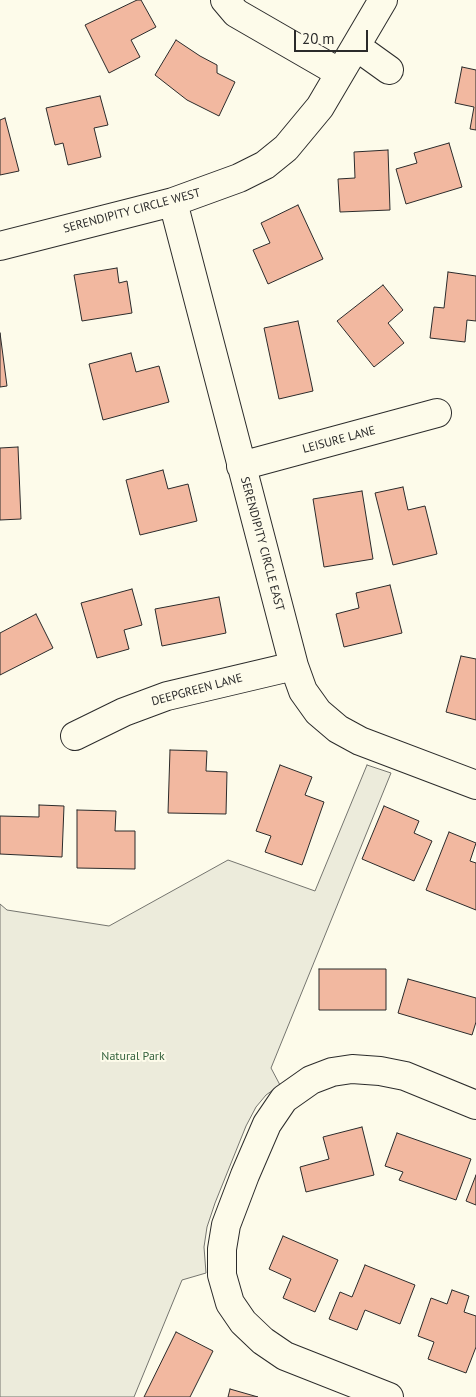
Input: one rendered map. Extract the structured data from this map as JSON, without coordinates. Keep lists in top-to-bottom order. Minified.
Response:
{"streets":{"street":["SERENDIPITY CIRCLE WEST","LEISURE LANE","SERENDIPITY CIRCLE EAST","DEEPGREEN LANE"]},"crossings":[["SERENDIPITY CIRCLE WEST","SERENDIPITY CIRCLE EAST"],["LEISURE LANE","SERENDIPITY CIRCLE EAST"],["SERENDIPITY CIRCLE EAST","DEEPGREEN LANE"]],"parks":["Natural Park"],"scale_bar":"20 m"}
